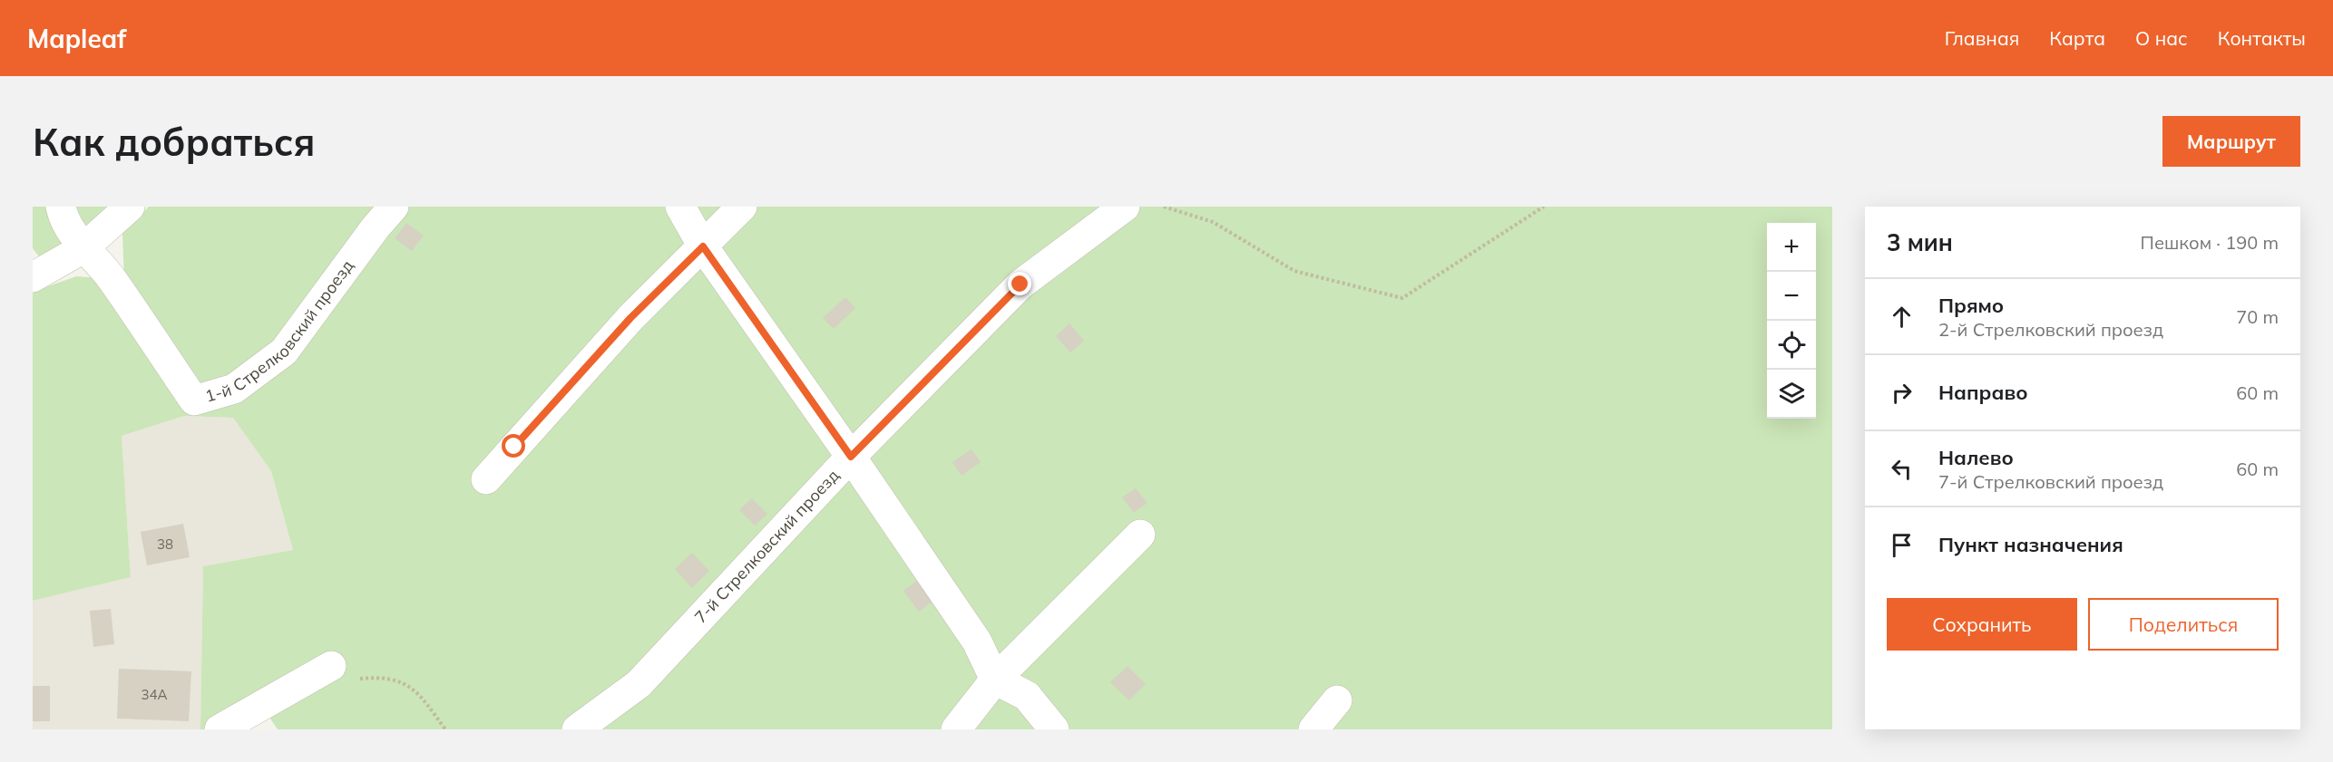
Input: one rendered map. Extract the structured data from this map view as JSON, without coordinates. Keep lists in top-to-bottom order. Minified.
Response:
{"streets":{"street":["1-й Стрелковский проезд","7-й Стрелковский проезд"]},"house_numbers":["38","34А"],"page":{"header":"Mapleaf","nav":["Главная","Карта","О нас","Контакты"],"buttons":["Маршрут",["Сохранить","Поделиться"]],"title":"Как добраться","heading":["3 мин","Пешком · 190 m"],"map_buttons":["+","−"],"list":[["Прямо","2-й Стрелковский проезд","70 m"],["Направо","60 m"],["Налево","7-й Стрелковский проезд","60 m"],"Пункт назначения"]}}
